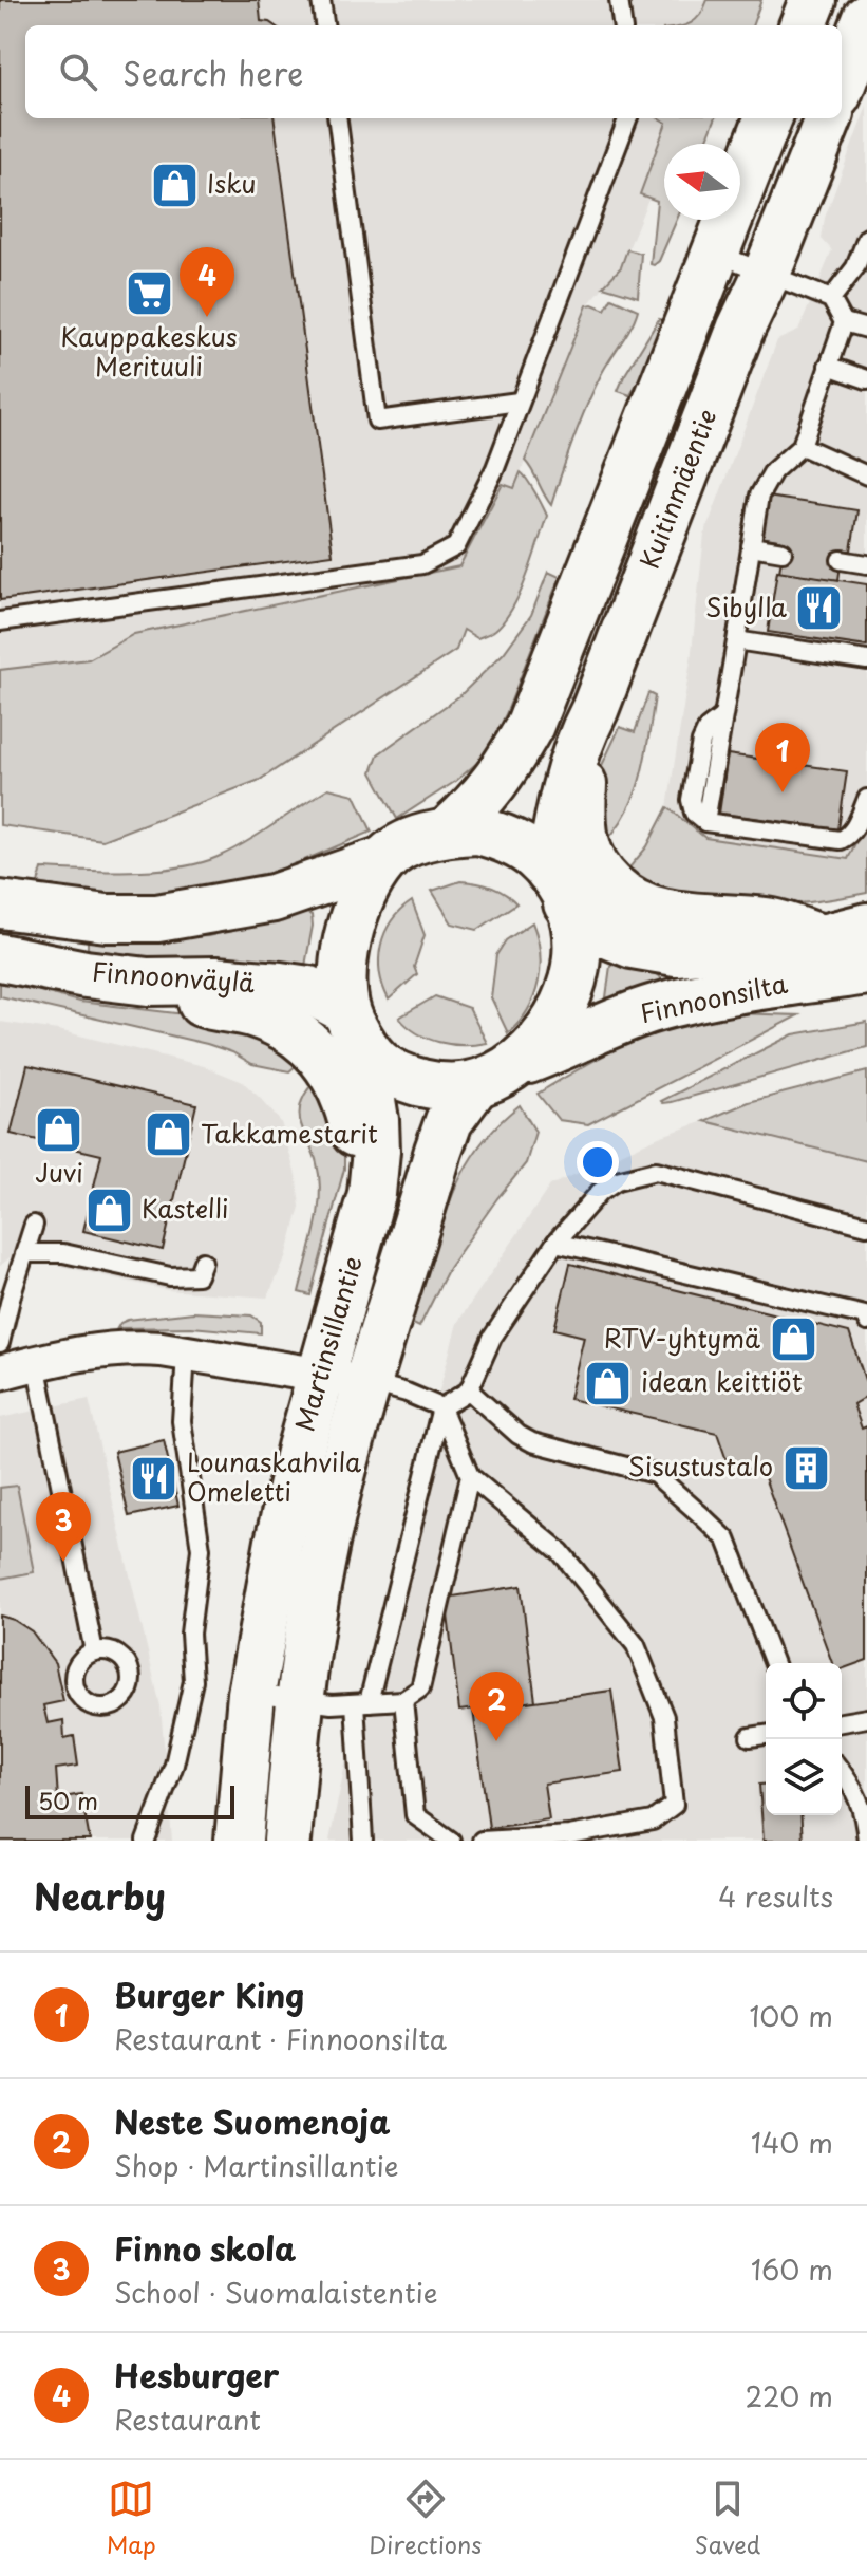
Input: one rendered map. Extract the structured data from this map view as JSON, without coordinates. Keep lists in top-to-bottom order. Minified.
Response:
{"streets":{"main road":["Kuitinmäentie","Finnoonväylä","Finnoonsilta","Martinsillantie"]},"crossings":[["Kuitinmäentie","Finnoonväylä"],["Kuitinmäentie","Finnoonsilta"],["Kuitinmäentie","Martinsillantie"],["Finnoonväylä","Finnoonsilta"],["Finnoonväylä","Martinsillantie"],["Finnoonsilta","Martinsillantie"]],"places":{"shop":["Isku","Juvi","Takkamestarit","Kastelli","RTV-yhtymä","idean keittiöt"],"supermarket":["Kauppakeskus Merituuli"],"restaurant":["Sibylla","Lounaskahvila Omeletti"],"building":["Sisustustalo"]},"scale_bar":"50 m","north":"left","page":{"search":"Search here","pins":["4","1","3","2"],"scale":"50 m","heading":["Nearby","4 results"],"list":[{"mark":"1","name":"Burger King","note":"Restaurant · Finnoonsilta","value":"100 m"},{"mark":"2","name":"Neste Suomenoja","note":"Shop · Martinsillantie","value":"140 m"},{"mark":"3","name":"Finno skola","note":"School · Suomalaistentie","value":"160 m"},{"mark":"4","name":"Hesburger","note":"Restaurant","value":"220 m"}],"nav":["Map","Directions","Saved"]}}
